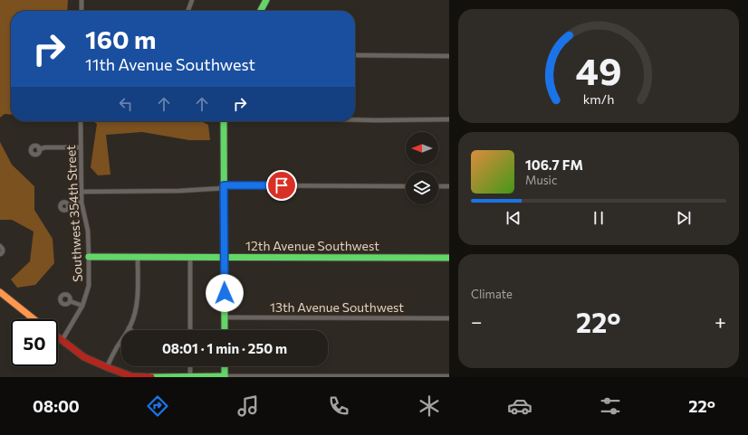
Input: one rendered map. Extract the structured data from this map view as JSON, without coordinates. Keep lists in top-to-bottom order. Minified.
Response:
{"streets":{"street":["Southwest 354th Street","12th Avenue Southwest","13th Avenue Southwest"]},"crossings":[["Southwest 354th Street","12th Avenue Southwest"]],"north":"left","page":{"turn":["160 m","11th Avenue Southwest"],"song":["106.7 FM","Music"],"tile":"Climate","heat":["−","22°","+"],"limit":"50","trip":"08:01 · 1 min · 250 m","tabs":["08:00","22°"],"gauge":["49","km/h"]}}
